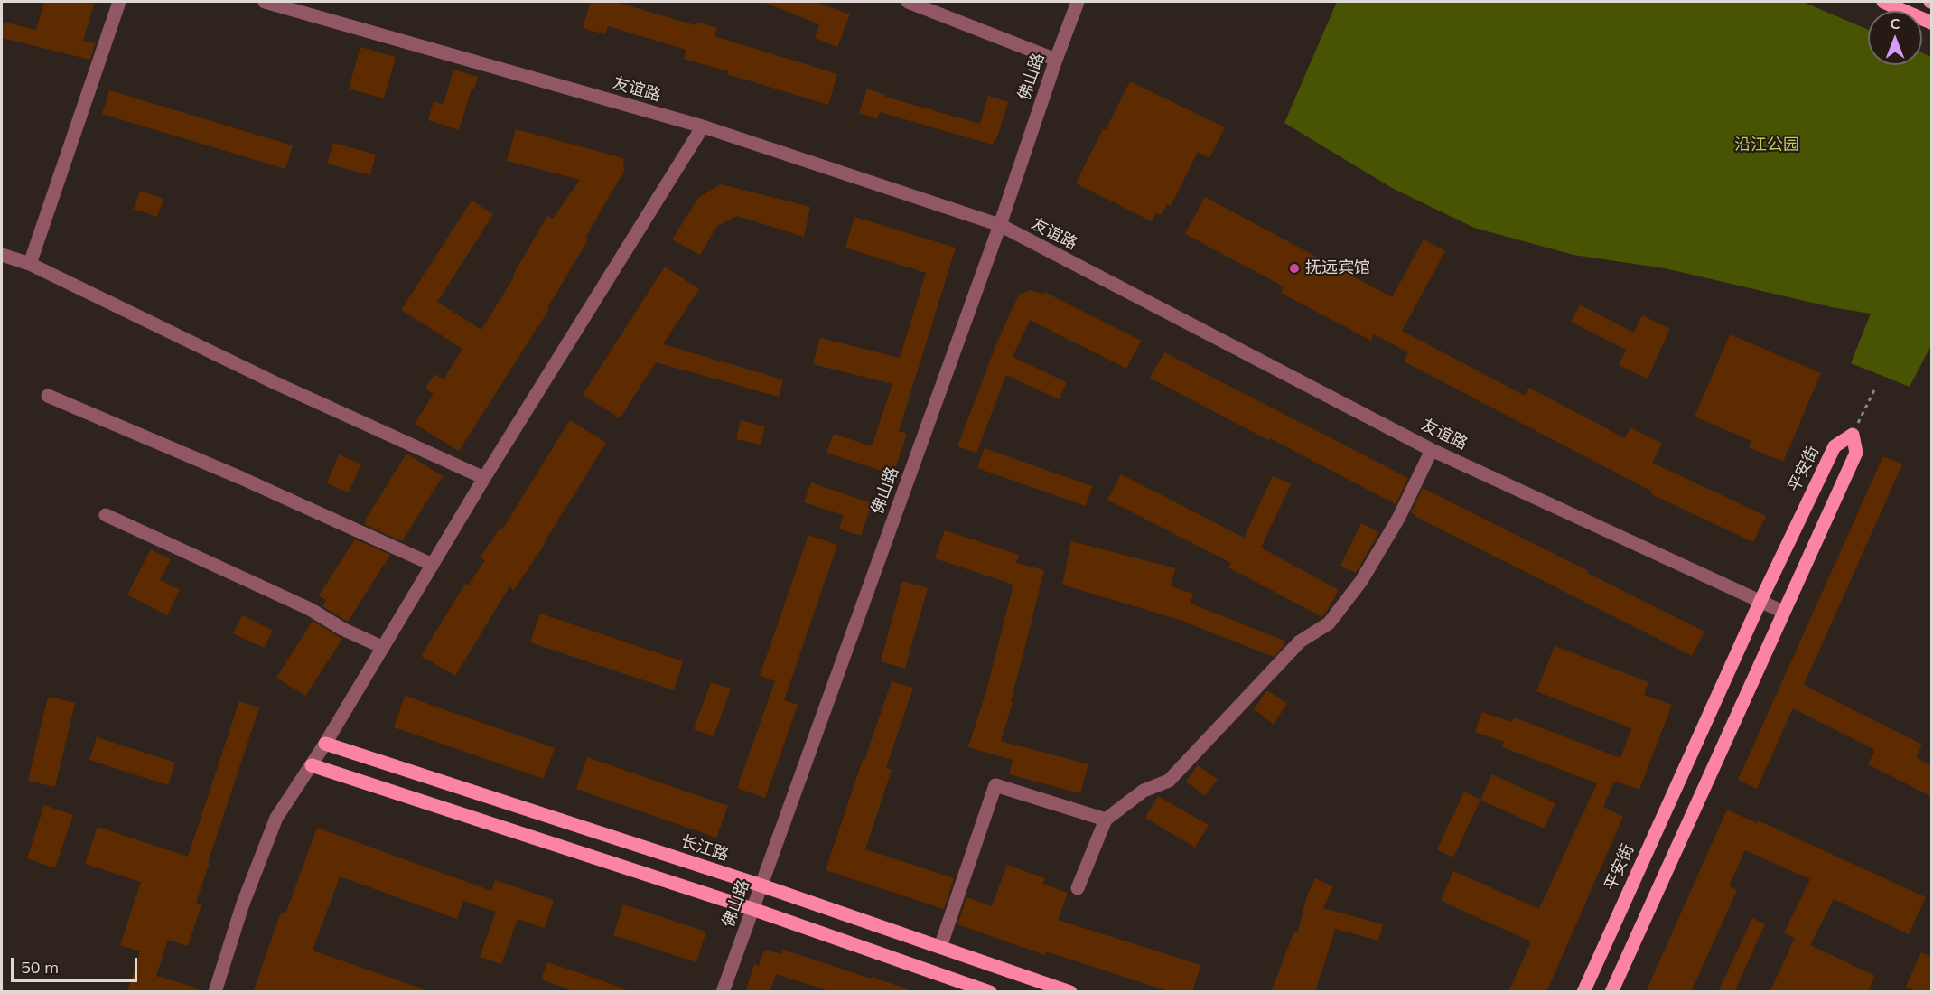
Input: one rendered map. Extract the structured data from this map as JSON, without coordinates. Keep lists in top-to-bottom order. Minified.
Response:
{"streets":{"main road":["平安街","长江路"],"street":["佛山路","友谊路"]},"crossings":[["佛山路","友谊路"],["佛山路","长江路"],["友谊路","平安街"]],"parks":["沿江公园"],"places":["抚远宾馆"],"scale_bar":"50 m","north":"top"}
